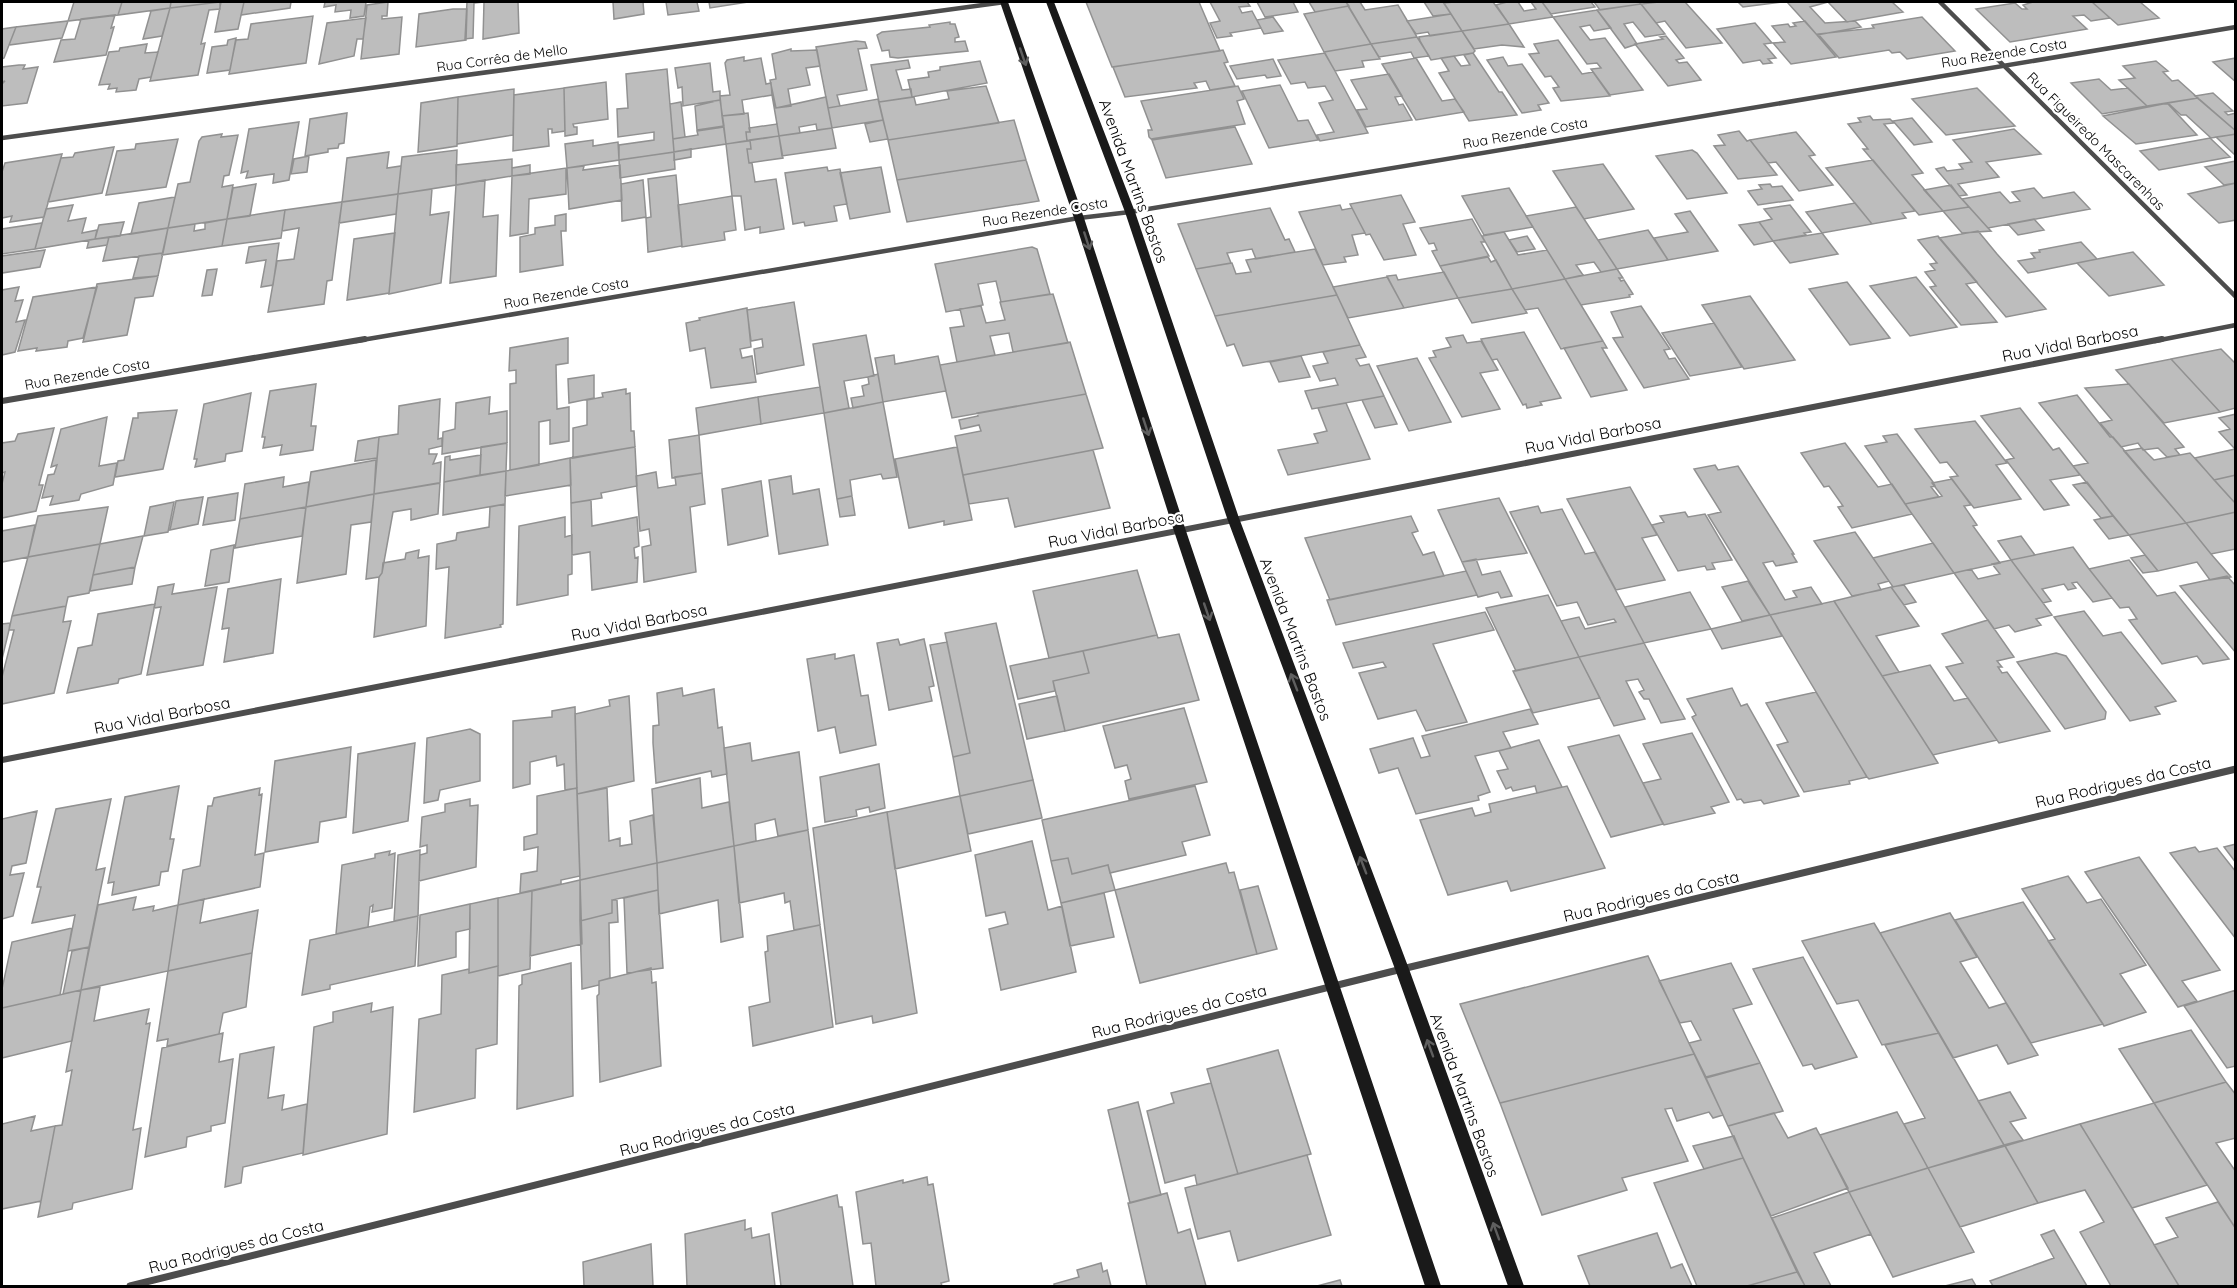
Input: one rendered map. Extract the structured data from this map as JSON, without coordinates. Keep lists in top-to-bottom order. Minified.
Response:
{"streets":{"street":["Rua Rezende Costa","Rua Corrêa de Mello","Rua Figueiredo Mascarenhas","Avenida Martins Bastos","Rua Vidal Barbosa","Rua Rodrigues da Costa"]},"crossings":[["Rua Rezende Costa","Rua Figueiredo Mascarenhas"],["Rua Rezende Costa","Avenida Martins Bastos"],["Avenida Martins Bastos","Rua Vidal Barbosa"],["Avenida Martins Bastos","Rua Rodrigues da Costa"]]}
